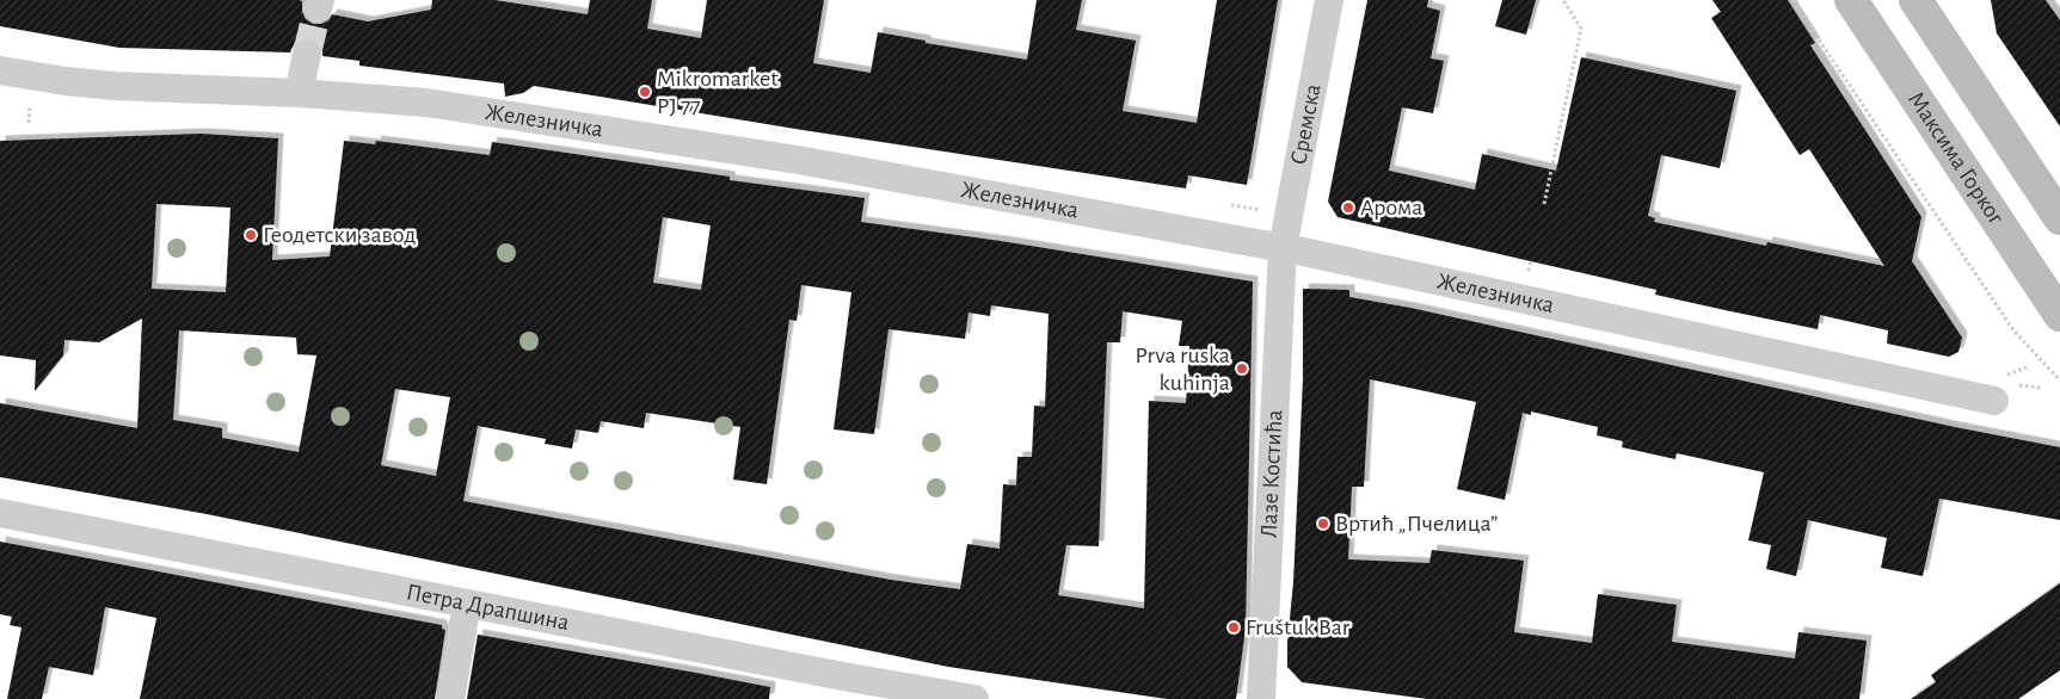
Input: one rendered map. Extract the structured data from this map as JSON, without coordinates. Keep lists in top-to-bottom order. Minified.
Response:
{"streets":{"street":["Железничка","Сремска","Максима Горког","Лазе Костића","Петра Драпшина"]},"crossings":[["Железничка","Сремска"],["Железничка","Лазе Костића"],["Сремска","Лазе Костића"]],"places":["Mikromarket PJ 77","Арома","Геодетски завод","Prva ruska kuhinja","Вртић „Пчелица”","Fruštuk Bar"]}
